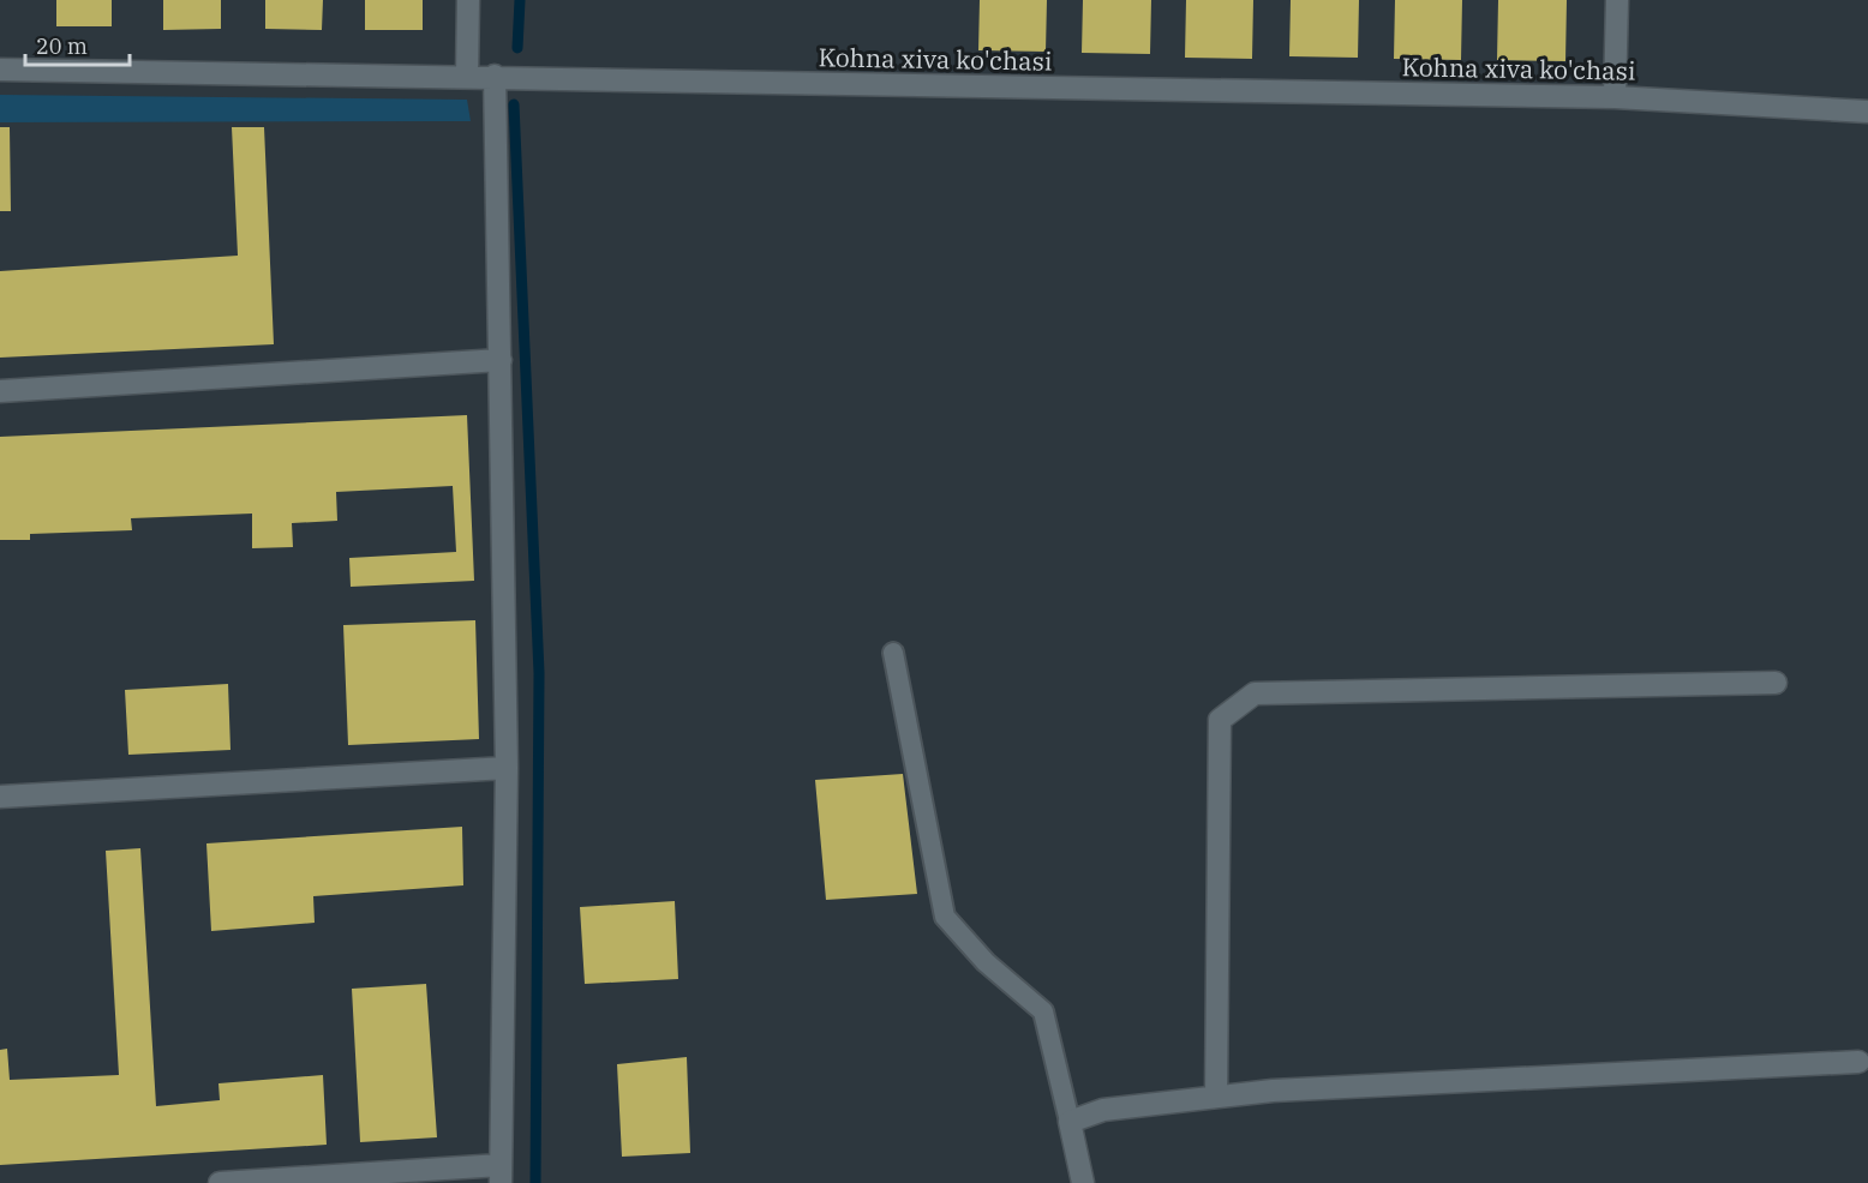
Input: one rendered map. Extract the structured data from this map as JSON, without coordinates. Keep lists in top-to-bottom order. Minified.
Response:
{"streets":{"street":["Kohna xiva ko'chasi"]},"scale_bar":"20 m"}
